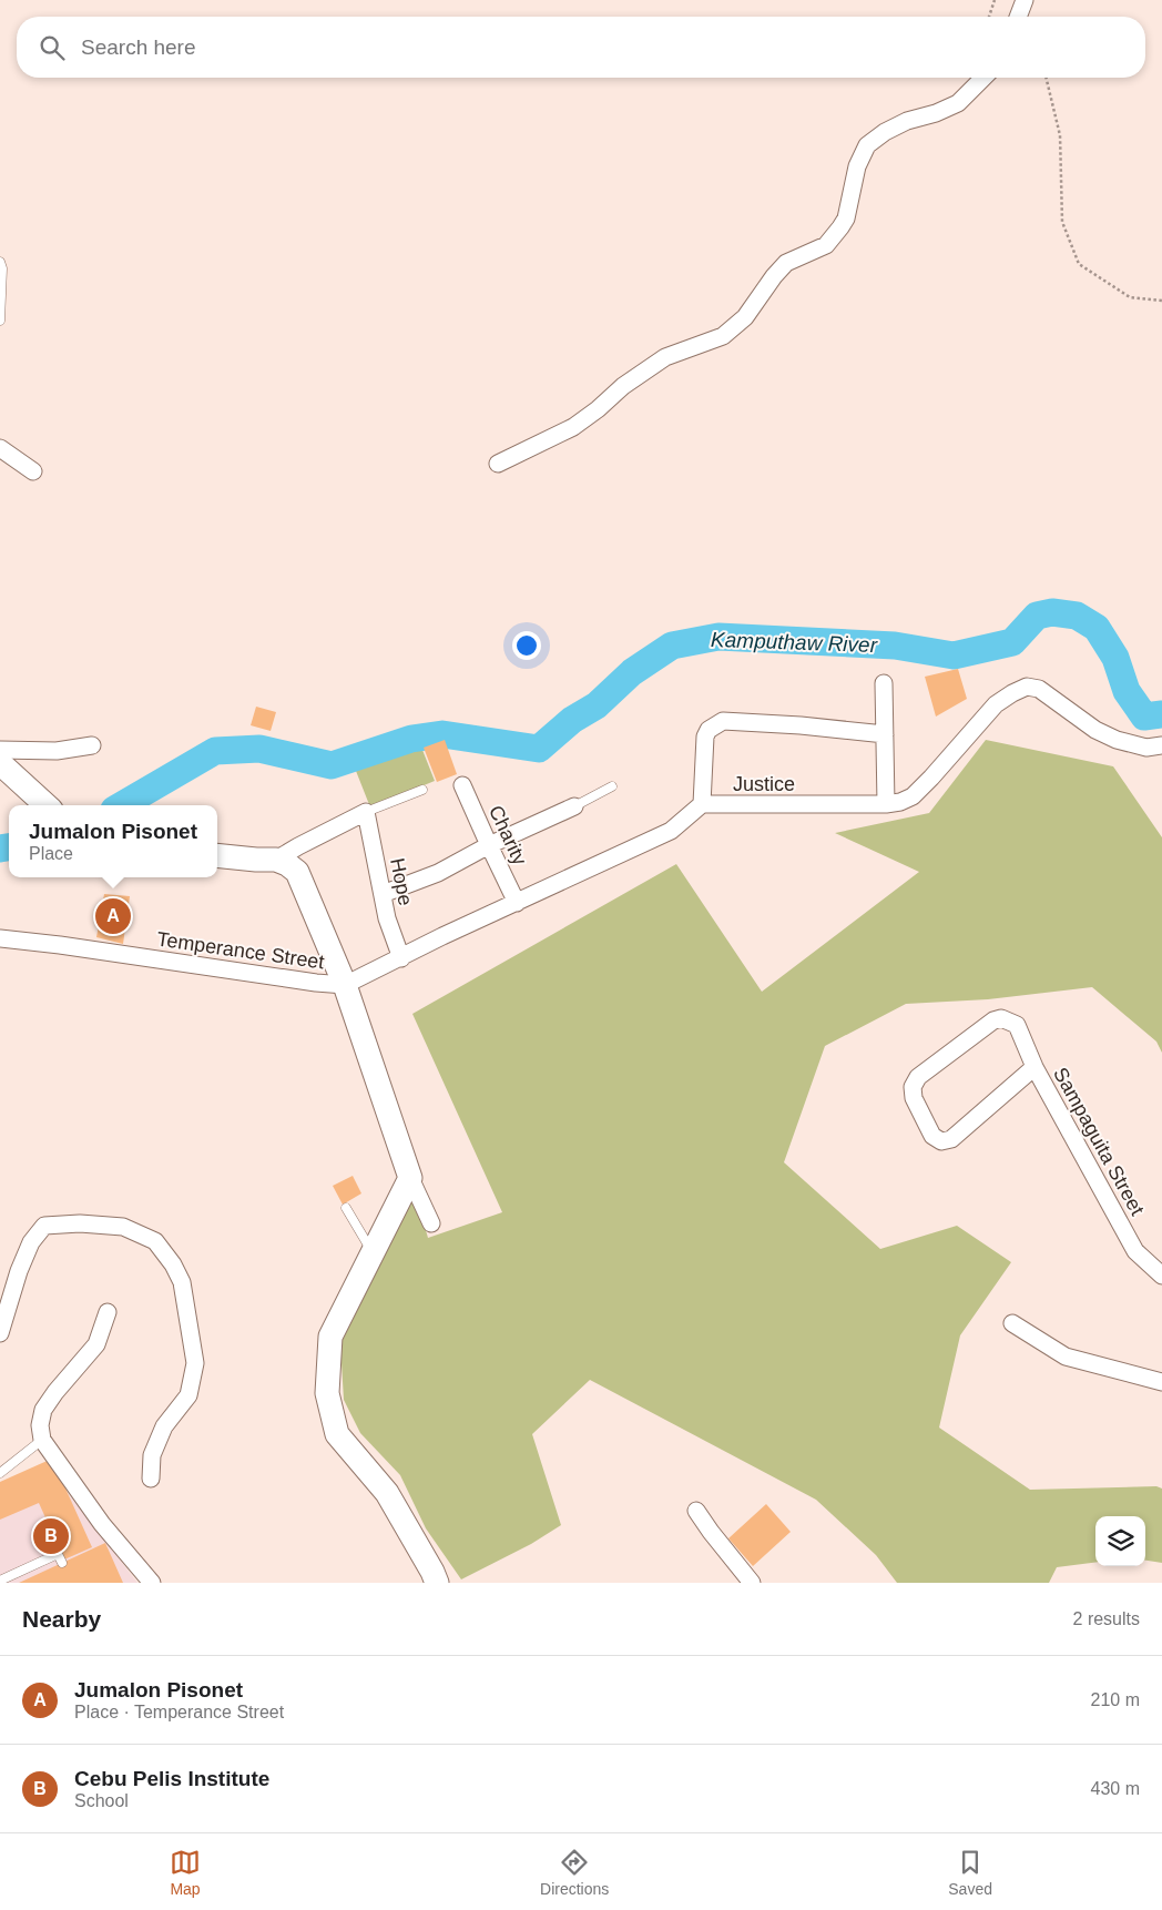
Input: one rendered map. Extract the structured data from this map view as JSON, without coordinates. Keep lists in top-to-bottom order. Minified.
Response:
{"streets":{"street":["Justice","Charity","Hope","Temperance Street","Sampaguita Street"]},"water":["Kamputhaw River"],"page":{"search":"Search here","popup":["Jumalon Pisonet","Place"],"pins":["A","B"],"heading":["Nearby","2 results"],"list":[{"mark":"A","name":"Jumalon Pisonet","note":"Place · Temperance Street","value":"210 m"},{"mark":"B","name":"Cebu Pelis Institute","note":"School","value":"430 m"}],"nav":["Map","Directions","Saved"]}}
